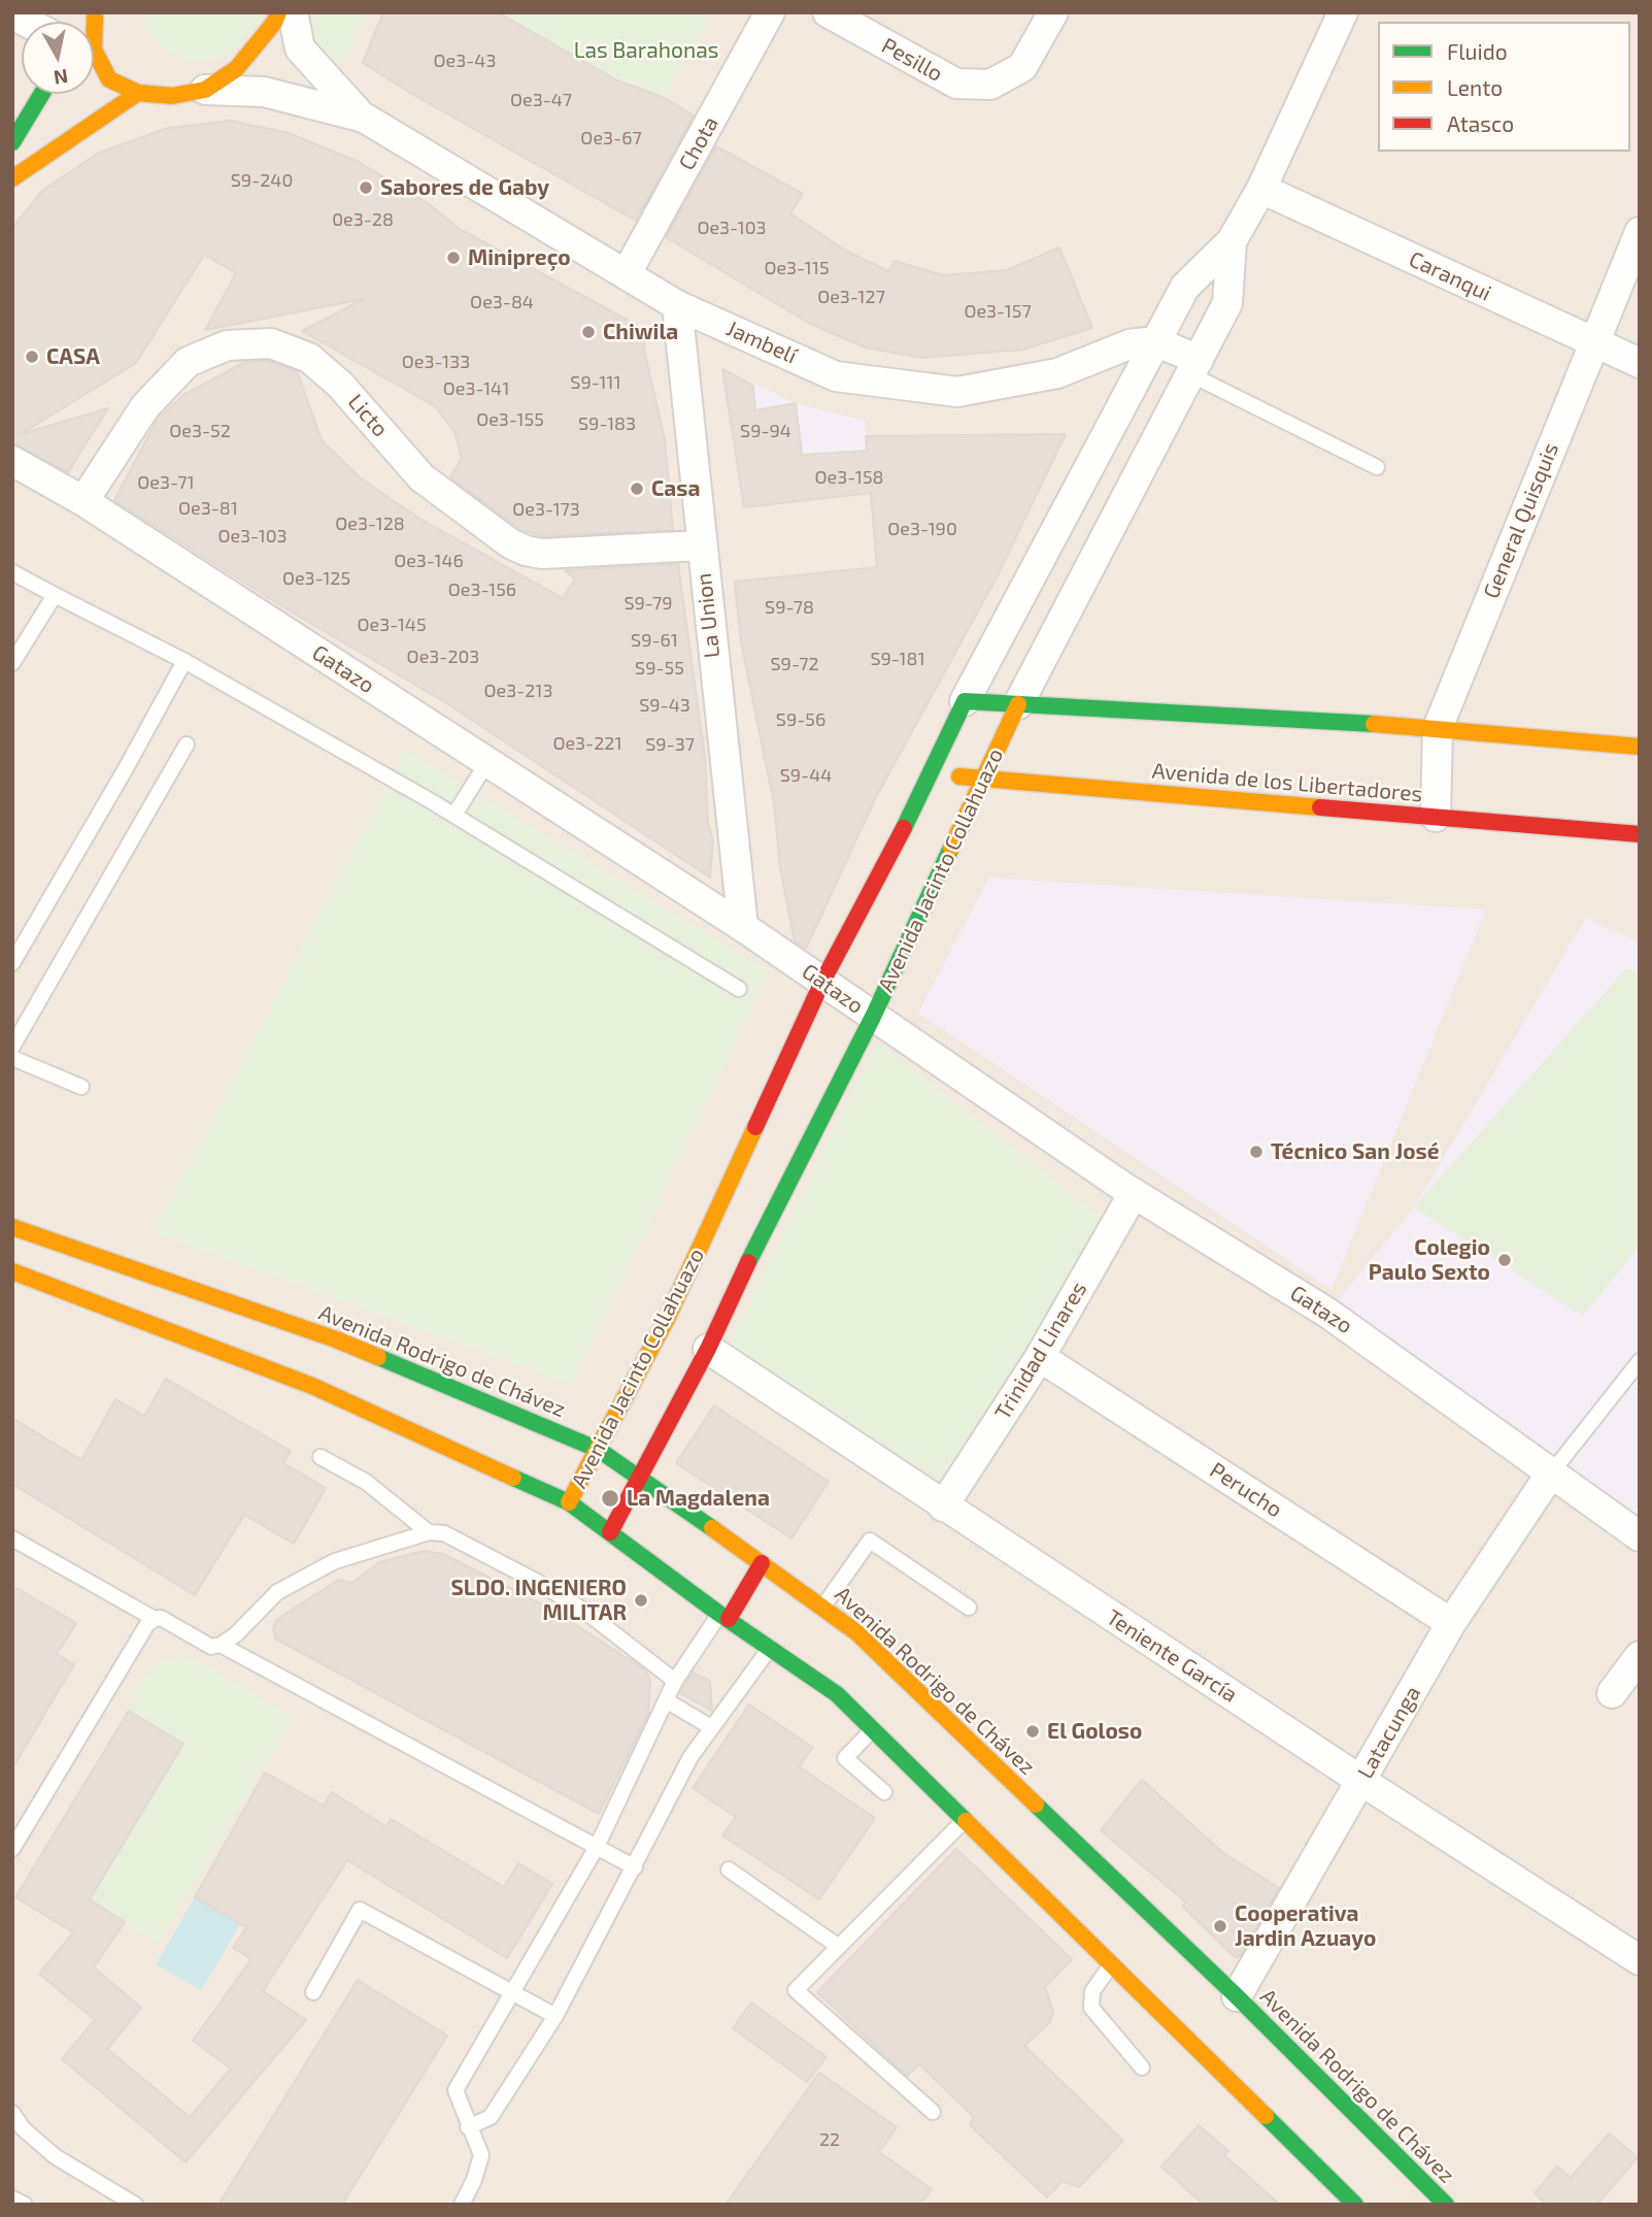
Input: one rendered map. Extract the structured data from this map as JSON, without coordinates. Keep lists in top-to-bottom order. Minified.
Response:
{"streets":{"street":["Pesillo","Chota","Caranqui","Jambelí","Licto","General Quisquis","La Union","Gatazo","Avenida de los Libertadores","Avenida Jacinto Collahuazo","Trinidad Linares","Avenida Rodrigo de Chávez","Perucho","Teniente García","Latacunga"]},"crossings":[["Chota","Jambelí"],["Caranqui","General Quisquis"],["Caranqui","Avenida Jacinto Collahuazo"],["Jambelí","La Union"],["Jambelí","Avenida Jacinto Collahuazo"],["Licto","La Union"],["Licto","Gatazo"],["General Quisquis","Avenida de los Libertadores"],["La Union","Gatazo"],["Gatazo","Avenida Jacinto Collahuazo"],["Gatazo","Trinidad Linares"],["Gatazo","Latacunga"],["Avenida de los Libertadores","Avenida Jacinto Collahuazo"],["Avenida Jacinto Collahuazo","Avenida Rodrigo de Chávez"],["Avenida Jacinto Collahuazo","Teniente García"],["Trinidad Linares","Perucho"],["Trinidad Linares","Teniente García"],["Avenida Rodrigo de Chávez","Latacunga"],["Perucho","Latacunga"],["Teniente García","Latacunga"]],"parks":["Las Barahonas"],"places":["Sabores de Gaby","Minipreço","Chiwila","CASA","Casa","Técnico San José","Colegio Paulo Sexto","La Magdalena","SLDO. INGENIERO MILITAR","El Goloso","Cooperativa Jardin Azuayo"],"house_numbers":["Oe3-43","Oe3-47","Oe3-67","S9-240","0e3-28","Oe3-103","Oe3-115","Oe3-127","Oe3-84","Oe3-157","Oe3-133","S9-111","Oe3-141","Oe3-155","S9-183","Oe3-52","S9-94","Oe3-158","Oe3-71","Oe3-81","Oe3-173","Oe3-128","Oe3-190","Oe3-103","Oe3-146","Oe3-125","Oe3-156","S9-79","S9-78","Oe3-145","S9-61","Oe3-203","S9-181","S9-72","S9-55","Oe3-213","S9-43","S9-56","Oe3-221","S9-37","S9-44","22"],"legend":["Fluido","Lento","Atasco"],"north":"bottom"}
